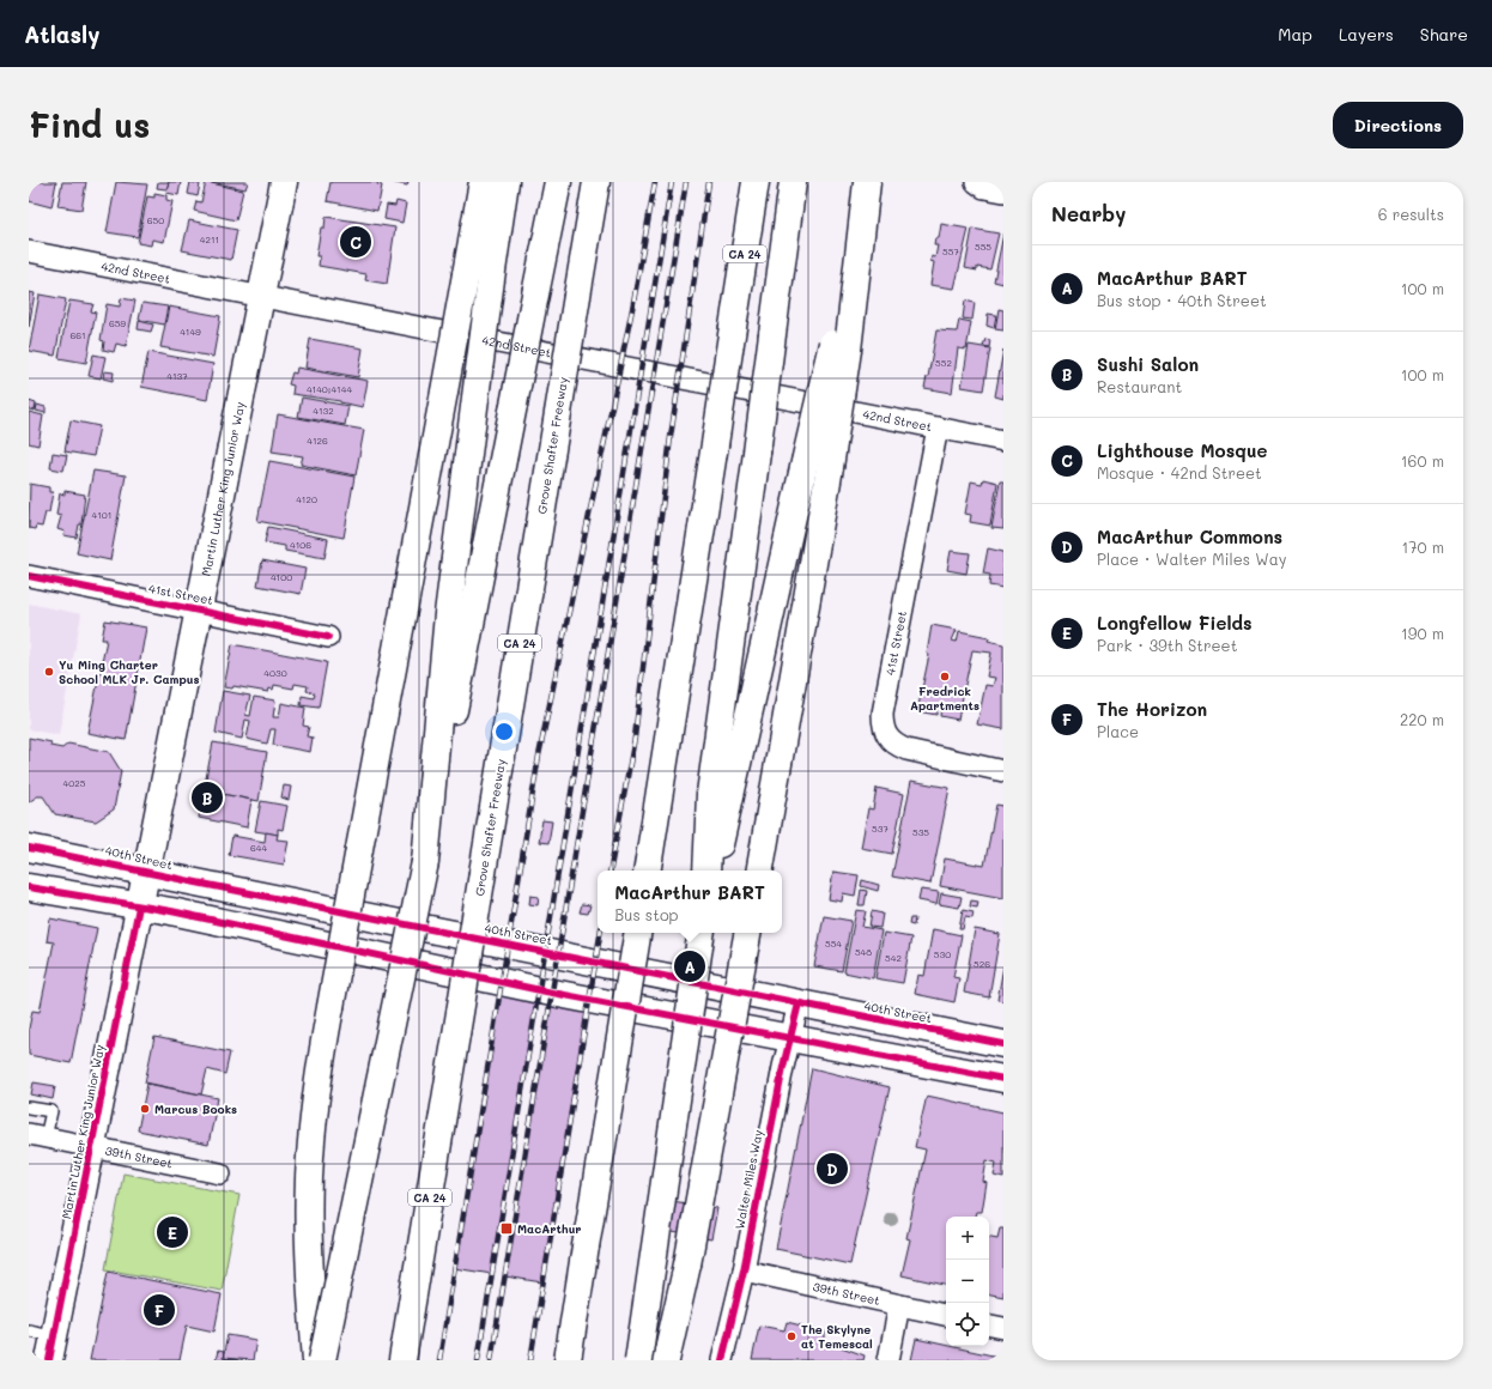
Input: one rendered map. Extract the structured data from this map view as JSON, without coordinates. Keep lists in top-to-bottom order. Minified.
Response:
{"streets":{"main road":["CA 24","Grove Shafter Freeway","Martin Luther King Junior Way","40th Street"],"street":["42nd Street","41st Street","39th Street","Walter Miles Way"]},"crossings":[["42nd Street","Martin Luther King Junior Way"],["42nd Street","41st Street"],["Martin Luther King Junior Way","41st Street"],["Martin Luther King Junior Way","40th Street"],["Martin Luther King Junior Way","39th Street"],["40th Street","Walter Miles Way"],["39th Street","Walter Miles Way"]],"places":{"other":["Yu Ming Charter School MLK Jr. Campus","Fredrick Apartments","Marcus Books","The Skylyne at Temescal"],"transit":["MacArthur"]},"house_numbers":["650","4211","555","557","659","4149","661","552","4137","4140;4144","4132","4126","4120","4101","4106","4100","4030","4025","537","535","644","554","548","530","542","526"],"page":{"header":"Atlasly","nav":["Map","Layers","Share"],"buttons":"Directions","title":"Find us","heading":["Nearby","6 results"],"pins":["C","B","A","D","E","F"],"list":[{"mark":"A","name":"MacArthur BART","note":"Bus stop · 40th Street","value":"100 m"},{"mark":"B","name":"Sushi Salon","note":"Restaurant","value":"100 m"},{"mark":"C","name":"Lighthouse Mosque","note":"Mosque · 42nd Street","value":"160 m"},{"mark":"D","name":"MacArthur Commons","note":"Place · Walter Miles Way","value":"170 m"},{"mark":"E","name":"Longfellow Fields","note":"Park · 39th Street","value":"190 m"},{"mark":"F","name":"The Horizon","note":"Place","value":"220 m"}],"popup":["MacArthur BART","Bus stop"],"map_buttons":["+","−"]}}
